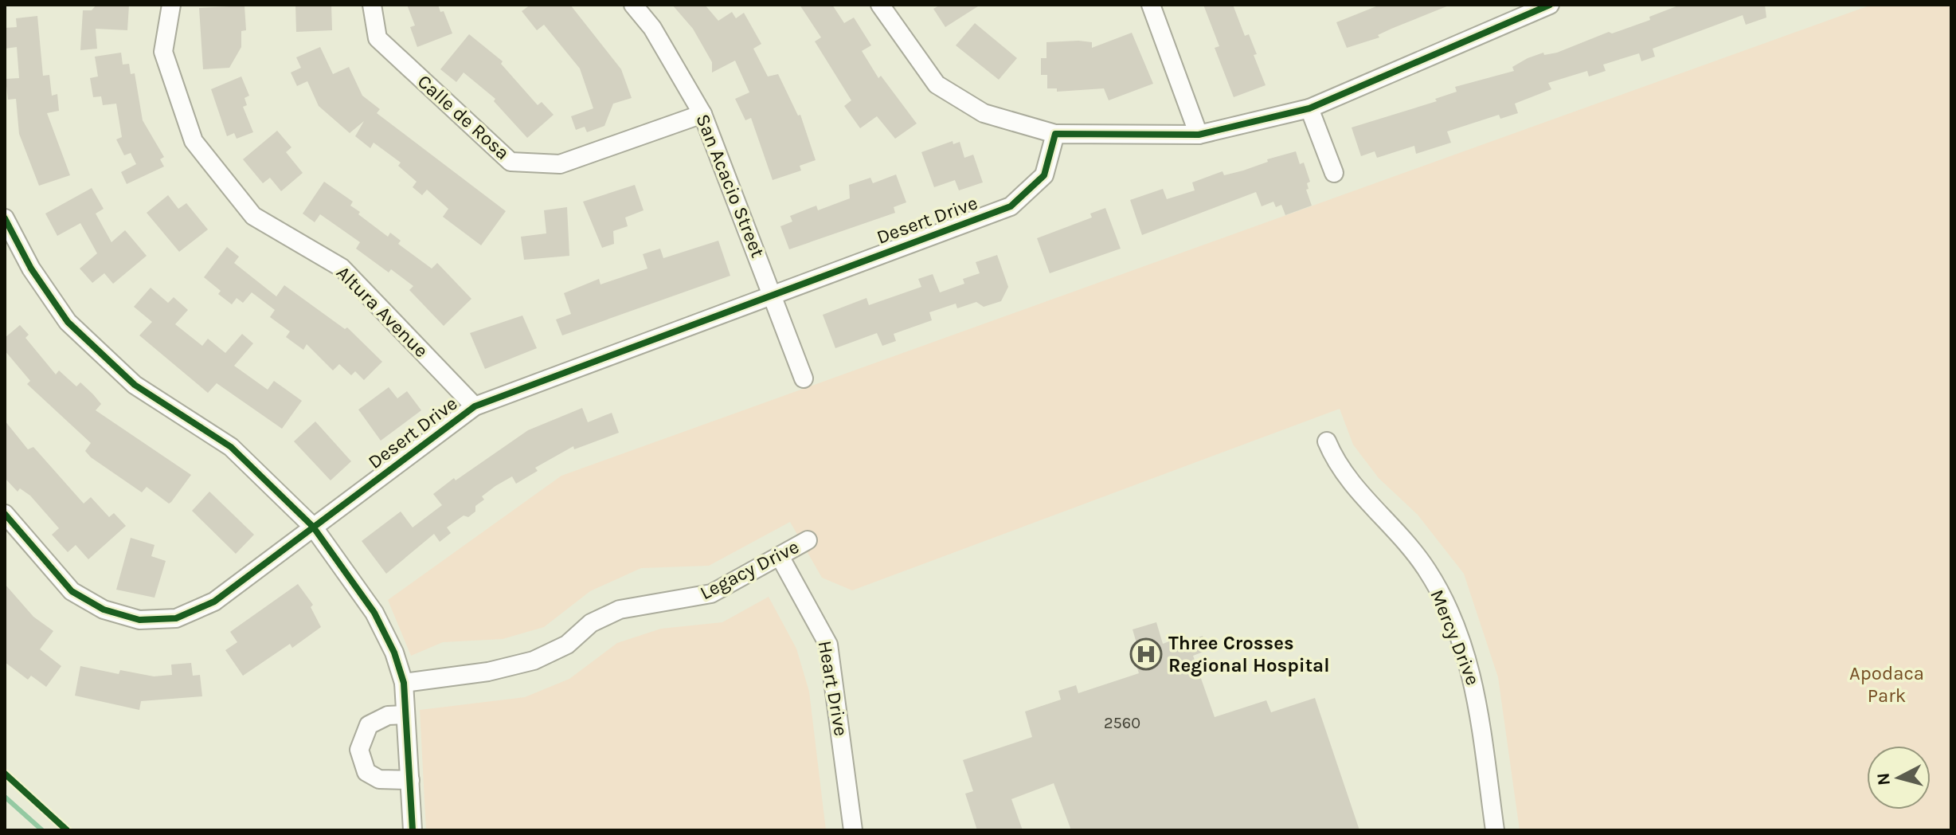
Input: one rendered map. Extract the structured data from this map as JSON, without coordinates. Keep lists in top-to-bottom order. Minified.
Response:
{"streets":{"street":["Calle de Rosa","San Acacio Street","Desert Drive","Altura Avenue","Legacy Drive","Mercy Drive","Heart Drive"]},"crossings":[["Calle de Rosa","San Acacio Street"],["San Acacio Street","Desert Drive"],["Desert Drive","Altura Avenue"],["Legacy Drive","Heart Drive"]],"parks":["Apodaca Park"],"places":{"hospital":["Three Crosses Regional Hospital"]},"house_numbers":["2560"],"north":"left"}
